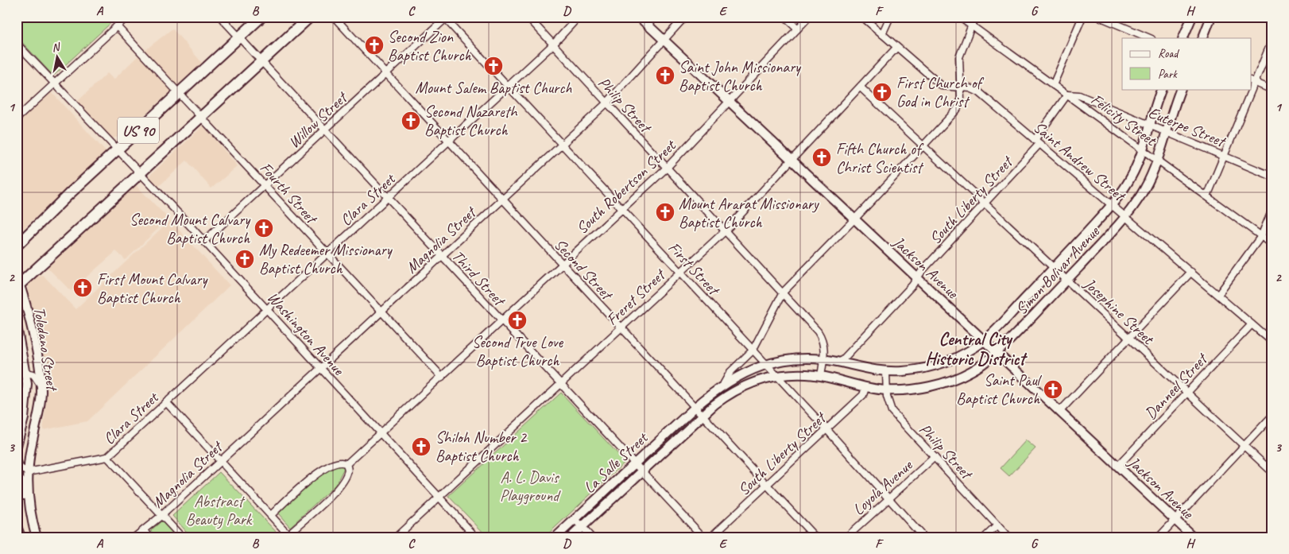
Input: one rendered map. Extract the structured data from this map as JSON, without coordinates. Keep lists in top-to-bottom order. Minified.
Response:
{"streets":{"main road":["US 90"],"street":["Philip Street","Felicity Street","Willow Street","Euterpe Street","Saint Andrew Street","South Robertson Street","Fourth Street","Clara Street","South Liberty Street","Magnolia Street","Jackson Avenue","First Street","Second Street","Simon Bolivar Avenue","Third Street","Freret Street","Josephine Street","Washington Avenue","Toledano Street","Danneel Street","La Salle Street","Loyola Avenue"]},"crossings":[["Philip Street","South Robertson Street"],["Philip Street","Clara Street"],["Philip Street","Magnolia Street"],["Philip Street","Simon Bolivar Avenue"],["Philip Street","Freret Street"],["Philip Street","Loyola Avenue"],["Felicity Street","Euterpe Street"],["Felicity Street","South Liberty Street"],["Felicity Street","Simon Bolivar Avenue"],["Willow Street","Fourth Street"],["Willow Street","First Street"],["Willow Street","Second Street"],["Willow Street","Third Street"],["Willow Street","Washington Avenue"],["Euterpe Street","South Liberty Street"],["Euterpe Street","Simon Bolivar Avenue"],["US 90","Fourth Street"],["US 90","Third Street"],["US 90","Washington Avenue"],["US 90","Toledano Street"],["Saint Andrew Street","South Liberty Street"],["Saint Andrew Street","Simon Bolivar Avenue"],["Saint Andrew Street","Freret Street"],["Saint Andrew Street","Danneel Street"],["South Robertson Street","Fourth Street"],["South Robertson Street","Jackson Avenue"],["South Robertson Street","First Street"],["South Robertson Street","Second Street"],["South Robertson Street","Third Street"],["South Robertson Street","Washington Avenue"],["Fourth Street","Clara Street"],["Fourth Street","Magnolia Street"],["Clara Street","First Street"],["Clara Street","Second Street"],["Clara Street","Third Street"],["Clara Street","Washington Avenue"],["Clara Street","Toledano Street"],["South Liberty Street","Jackson Avenue"],["South Liberty Street","First Street"],["South Liberty Street","Second Street"],["South Liberty Street","Simon Bolivar Avenue"],["South Liberty Street","Josephine Street"],["Magnolia Street","Jackson Avenue"],["Magnolia Street","First Street"],["Magnolia Street","Second Street"],["Magnolia Street","Third Street"],["Magnolia Street","Washington Avenue"],["Jackson Avenue","Simon Bolivar Avenue"],["Jackson Avenue","Freret Street"],["Jackson Avenue","Danneel Street"],["First Street","Simon Bolivar Avenue"],["First Street","Freret Street"],["First Street","Loyola Avenue"],["Second Street","Simon Bolivar Avenue"],["Second Street","Freret Street"],["Second Street","La Salle Street"],["Simon Bolivar Avenue","Josephine Street"],["Simon Bolivar Avenue","La Salle Street"],["Third Street","Freret Street"],["Third Street","La Salle Street"],["Freret Street","Josephine Street"],["Freret Street","Washington Avenue"],["Josephine Street","Danneel Street"]],"districts":["Central City Historic District"],"parks":["A. L. Davis Playground","Abstract Beauty Park"],"places":{"church":["Second Zion Baptist Church","Mount Salem Baptist Church","Saint John Missionary Baptist Church","First Church of God in Christ","Second Nazareth Baptist Church","Fifth Church of Christ Scientist","Mount Ararat Missionary Baptist Church","Second Mount Calvary Baptist Church","My Redeemer Missionary Baptist Church","First Mount Calvary Baptist Church","Second True Love Baptist Church","Saint Paul Baptist Church","Shiloh Number 2 Baptist Church"]},"legend":["Road","Park"],"north":"top","grid":{"columns":["A","B","C","D","E","F","G","H"],"rows":["1","2","3"]}}
